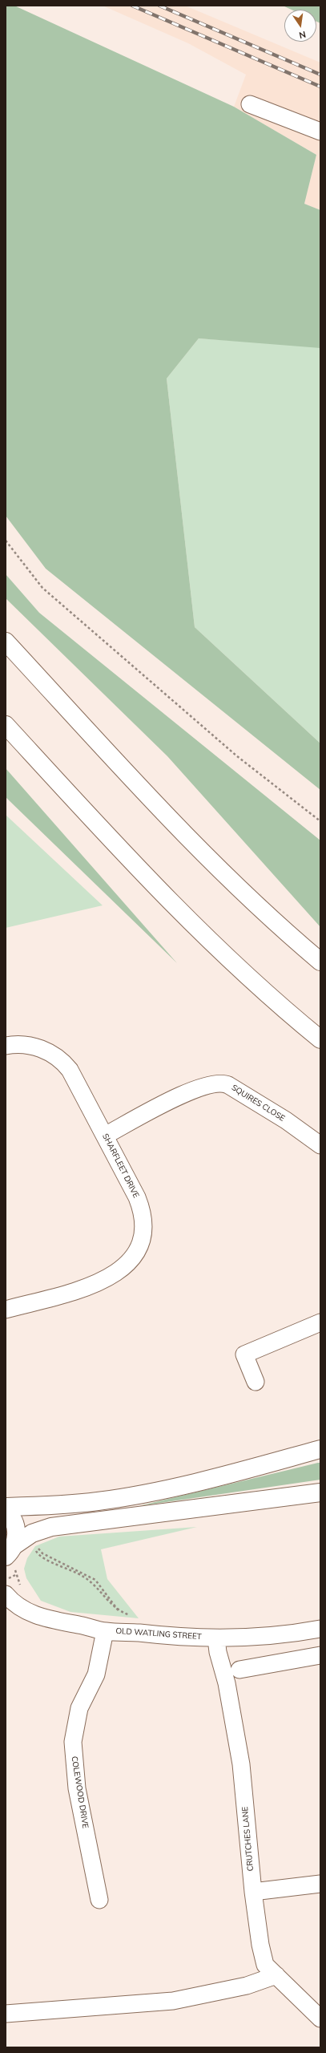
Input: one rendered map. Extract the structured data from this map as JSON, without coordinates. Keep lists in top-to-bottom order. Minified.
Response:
{"streets":{"street":["SQUIRES CLOSE","SHARFLEET DRIVE","OLD WATLING STREET","COLEWOOD DRIVE","CRUTCHES LANE"]},"crossings":[["SQUIRES CLOSE","SHARFLEET DRIVE"],["OLD WATLING STREET","COLEWOOD DRIVE"],["OLD WATLING STREET","CRUTCHES LANE"]],"north":"bottom"}
